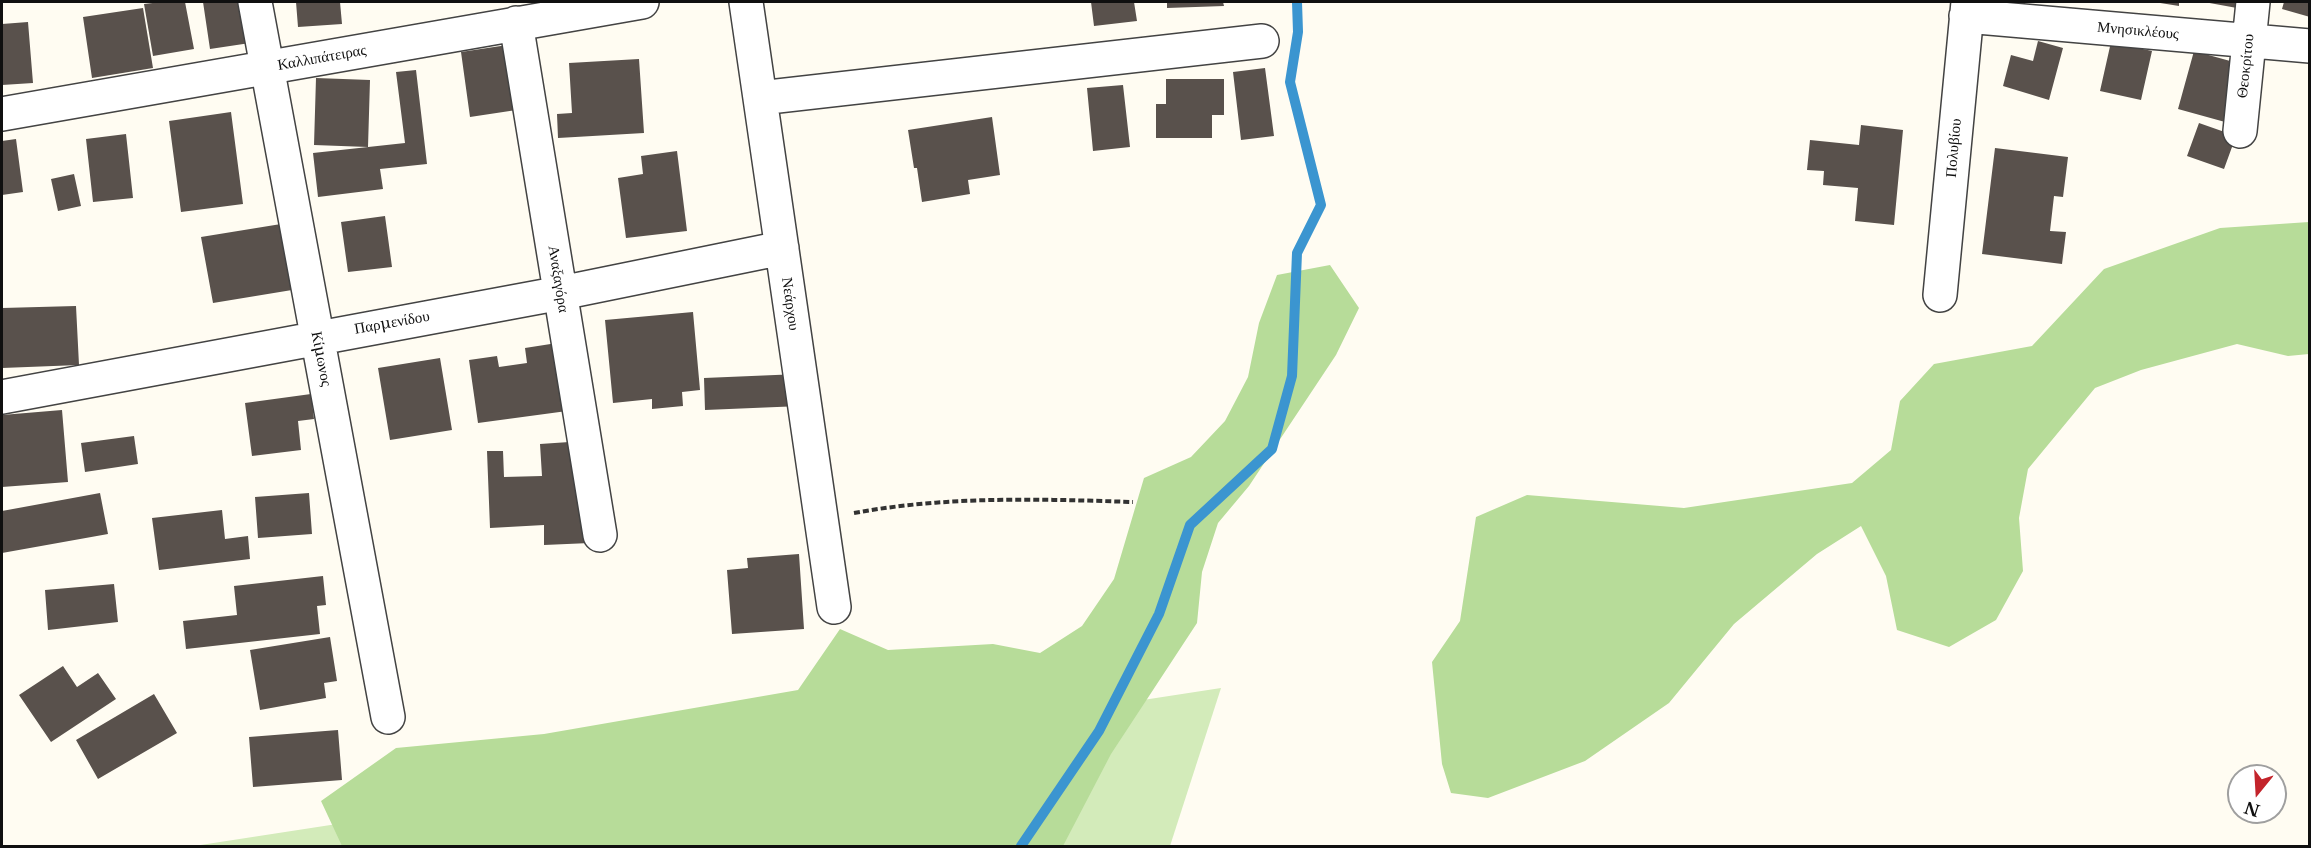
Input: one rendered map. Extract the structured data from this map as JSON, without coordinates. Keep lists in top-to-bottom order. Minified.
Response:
{"streets":{"street":["Μνησικλέους","Καλλιπάτειρας","Θεοκρίτου","Πολυβίου","Αναξαγόρα","Νεάρχου","Παρμενίδου","Κίμωνος"]},"crossings":[["Μνησικλέους","Θεοκρίτου"],["Μνησικλέους","Πολυβίου"],["Καλλιπάτειρας","Αναξαγόρα"],["Καλλιπάτειρας","Κίμωνος"],["Αναξαγόρα","Παρμενίδου"],["Νεάρχου","Παρμενίδου"],["Παρμενίδου","Κίμωνος"]],"north":"bottom"}
